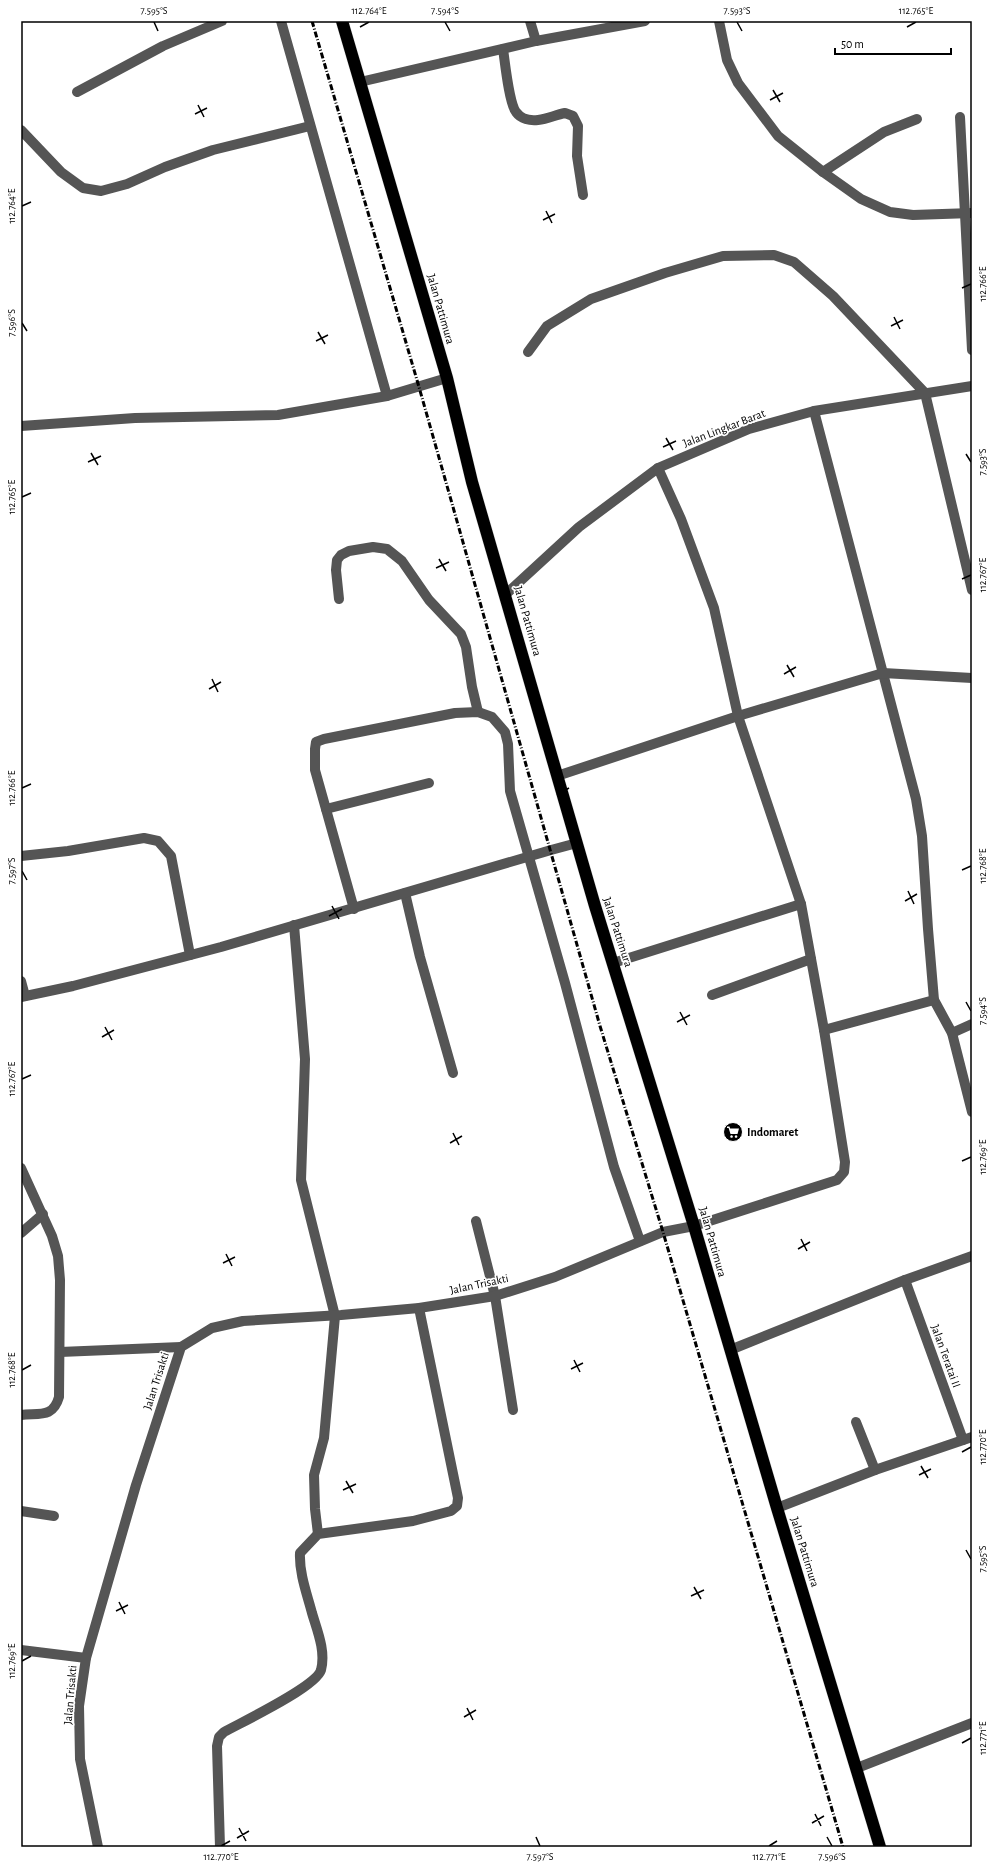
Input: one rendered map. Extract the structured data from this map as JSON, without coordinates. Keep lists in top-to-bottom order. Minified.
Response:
{"streets":{"highway":["Jalan Pattimura"],"street":["Jalan Lingkar Barat","Jalan Trisakti","Jalan Teratai II"]},"crossings":[["Jalan Pattimura","Jalan Lingkar Barat"],["Jalan Pattimura","Jalan Trisakti"],["Jalan Lingkar Barat","Jalan Trisakti"]],"places":{"supermarket":["Indomaret"]},"scale_bar":"50 m","coordinates":["7.595°S","112.764°E","7.594°S","7.593°S","112.765°E","112.766°E","7.596°S","112.767°E","112.768°E","7.597°S","112.769°E","112.770°E","112.771°E"]}
